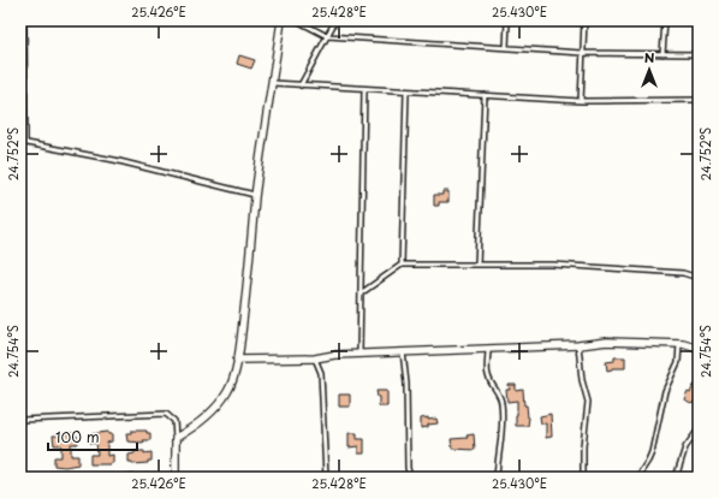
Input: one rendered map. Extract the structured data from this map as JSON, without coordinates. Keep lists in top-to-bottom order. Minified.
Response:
{"scale_bar":"100 m","north":"top","coordinates":["25.426°E","25.428°E","25.430°E","24.752°S","24.754°S"]}
